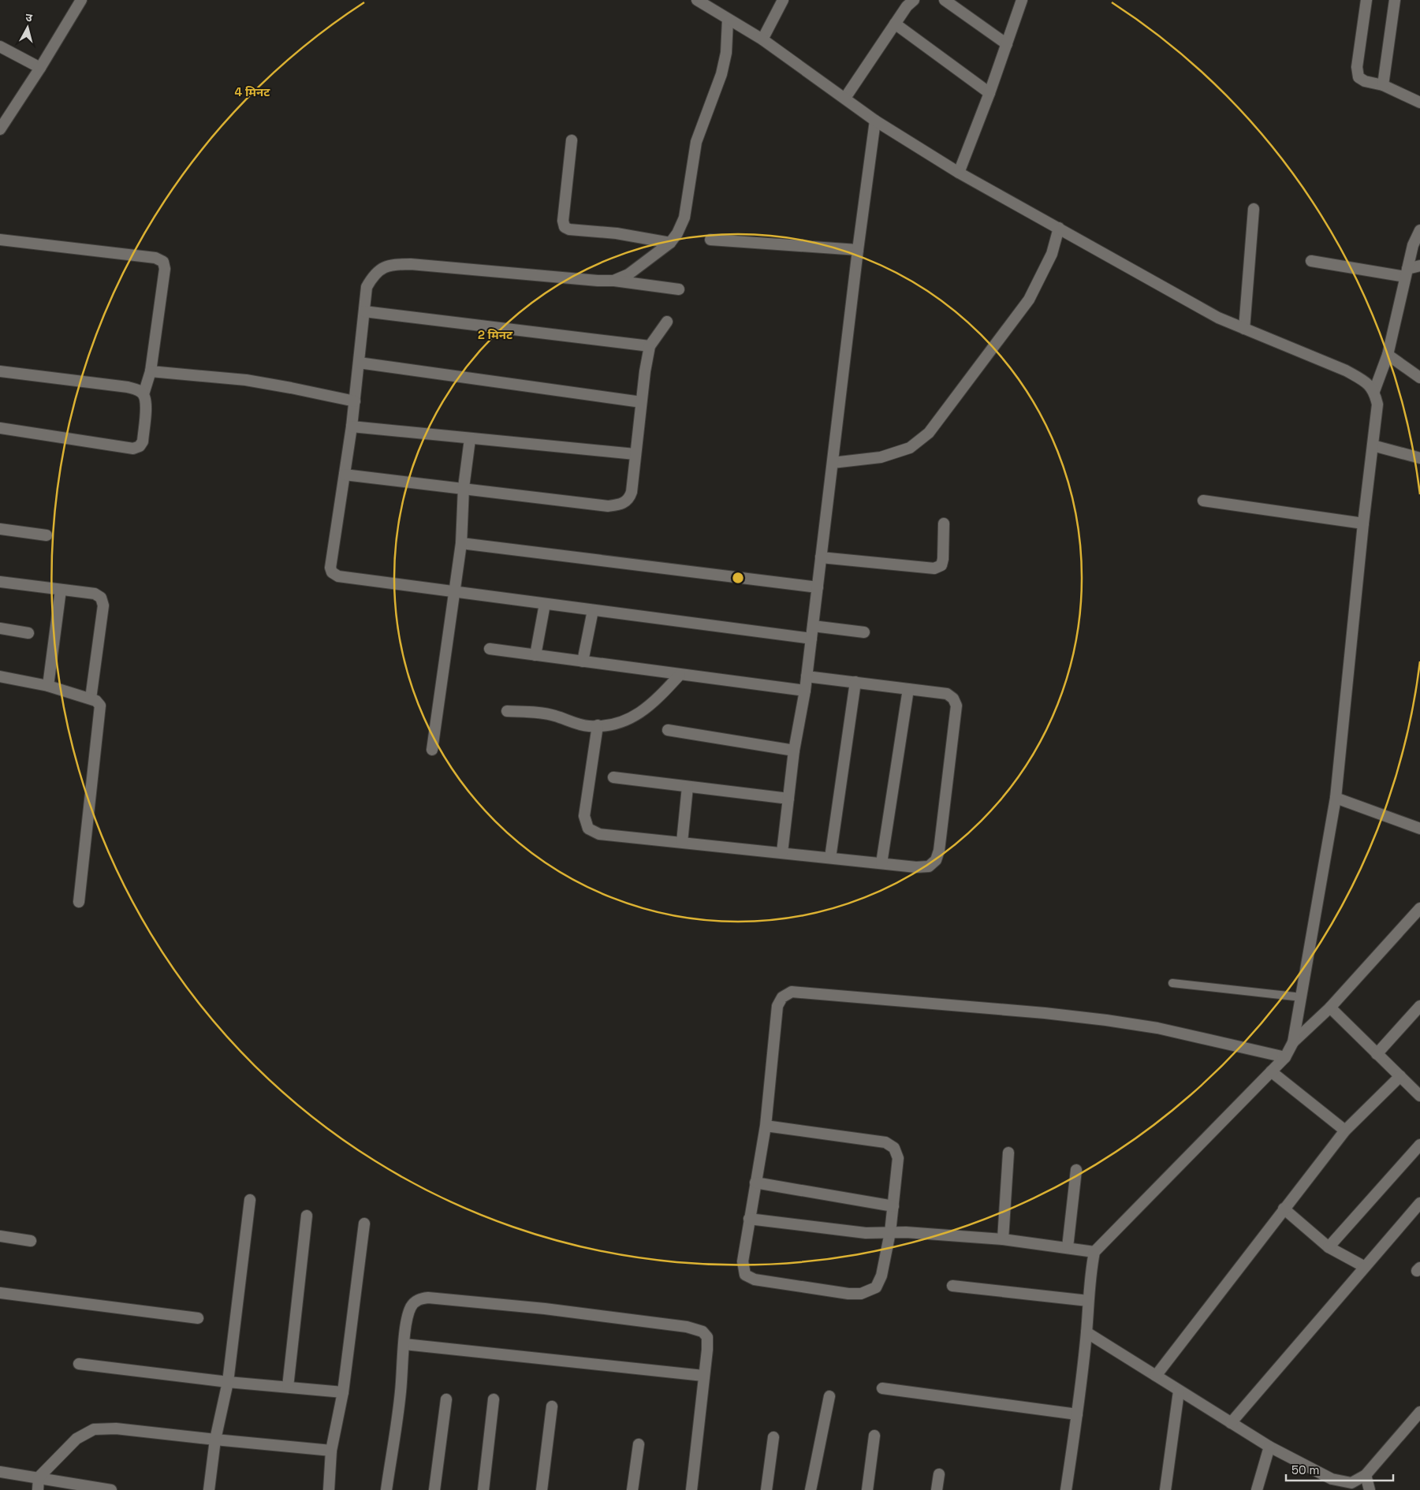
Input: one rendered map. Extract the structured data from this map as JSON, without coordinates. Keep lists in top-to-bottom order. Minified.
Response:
{"scale_bar":"50 m","north":"top","rings":["4 मिनट","2 मिनट"]}
